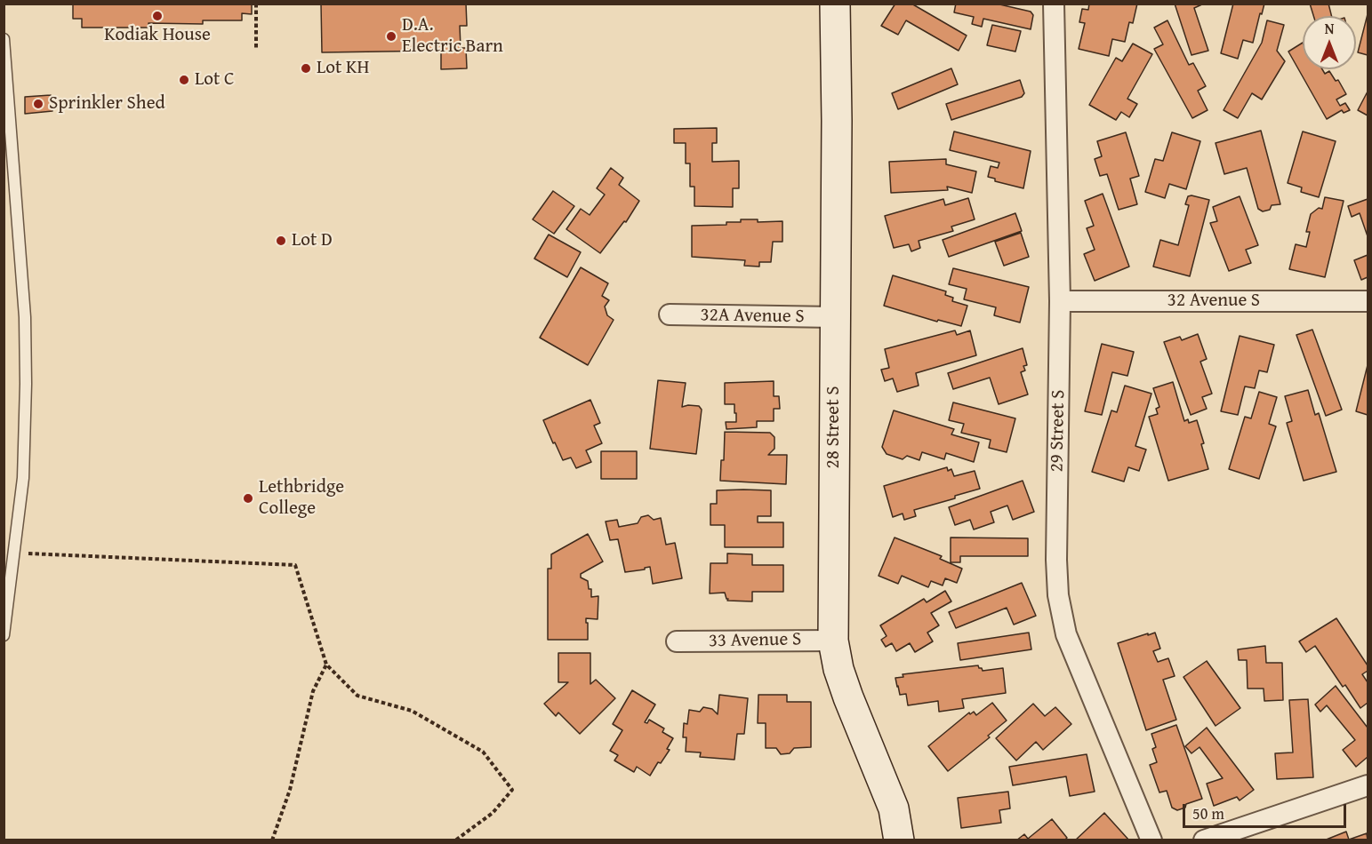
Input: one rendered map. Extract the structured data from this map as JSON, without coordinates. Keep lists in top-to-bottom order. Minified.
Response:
{"streets":{"street":["32 Avenue S","32A Avenue S","28 Street S","29 Street S","33 Avenue S"]},"crossings":[["32 Avenue S","29 Street S"],["32A Avenue S","28 Street S"],["28 Street S","33 Avenue S"]],"places":["Kodiak House","D.A. Electric Barn","Lot KH","Lot C","Sprinkler Shed","Lot D","Lethbridge College"],"scale_bar":"50 m","north":"top"}
